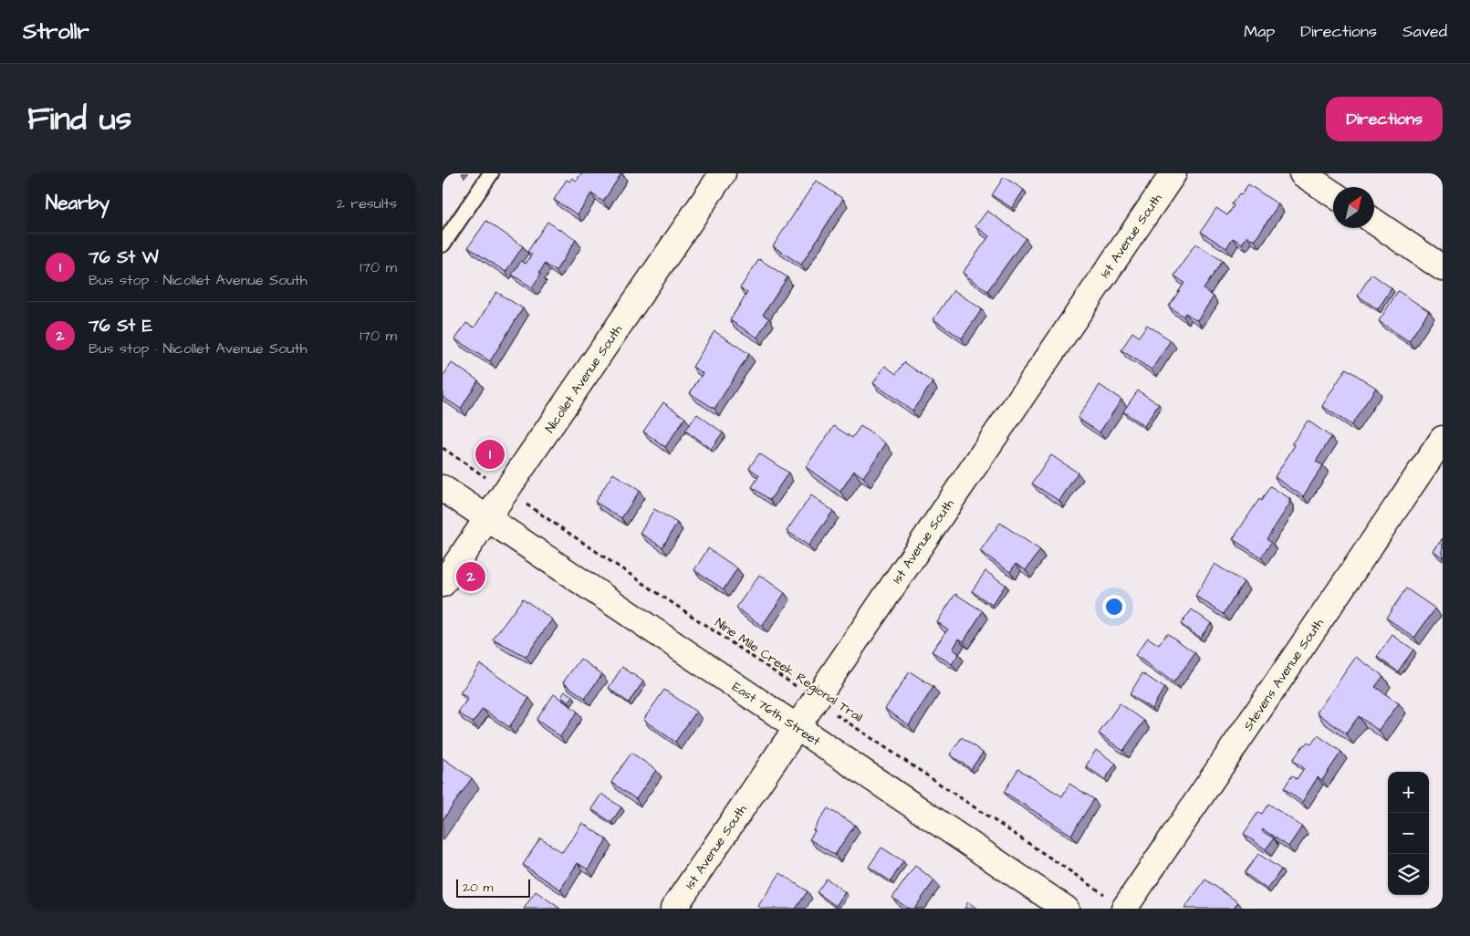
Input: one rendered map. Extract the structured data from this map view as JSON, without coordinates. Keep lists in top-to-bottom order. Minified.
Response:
{"streets":{"street":["1st Avenue South","Nicollet Avenue South","Stevens Avenue South","East 76th Street"],"path":["Nine Mile Creek Regional Trail"]},"crossings":[["1st Avenue South","Nine Mile Creek Regional Trail"],["1st Avenue South","East 76th Street"],["Nicollet Avenue South","Nine Mile Creek Regional Trail"],["Nicollet Avenue South","East 76th Street"],["Nine Mile Creek Regional Trail","Stevens Avenue South"]],"scale_bar":"20 m","north":"top right","page":{"header":"Strollr","nav":["Map","Directions","Saved"],"title":"Find us","buttons":"Directions","heading":["Nearby","2 results"],"list":[{"mark":"1","name":"76 St W","note":"Bus stop · Nicollet Avenue South","value":"170 m"},{"mark":"2","name":"76 St E","note":"Bus stop · Nicollet Avenue South","value":"170 m"}],"pins":["1","2"],"map_buttons":["+","−"],"scale":"20 m"}}
